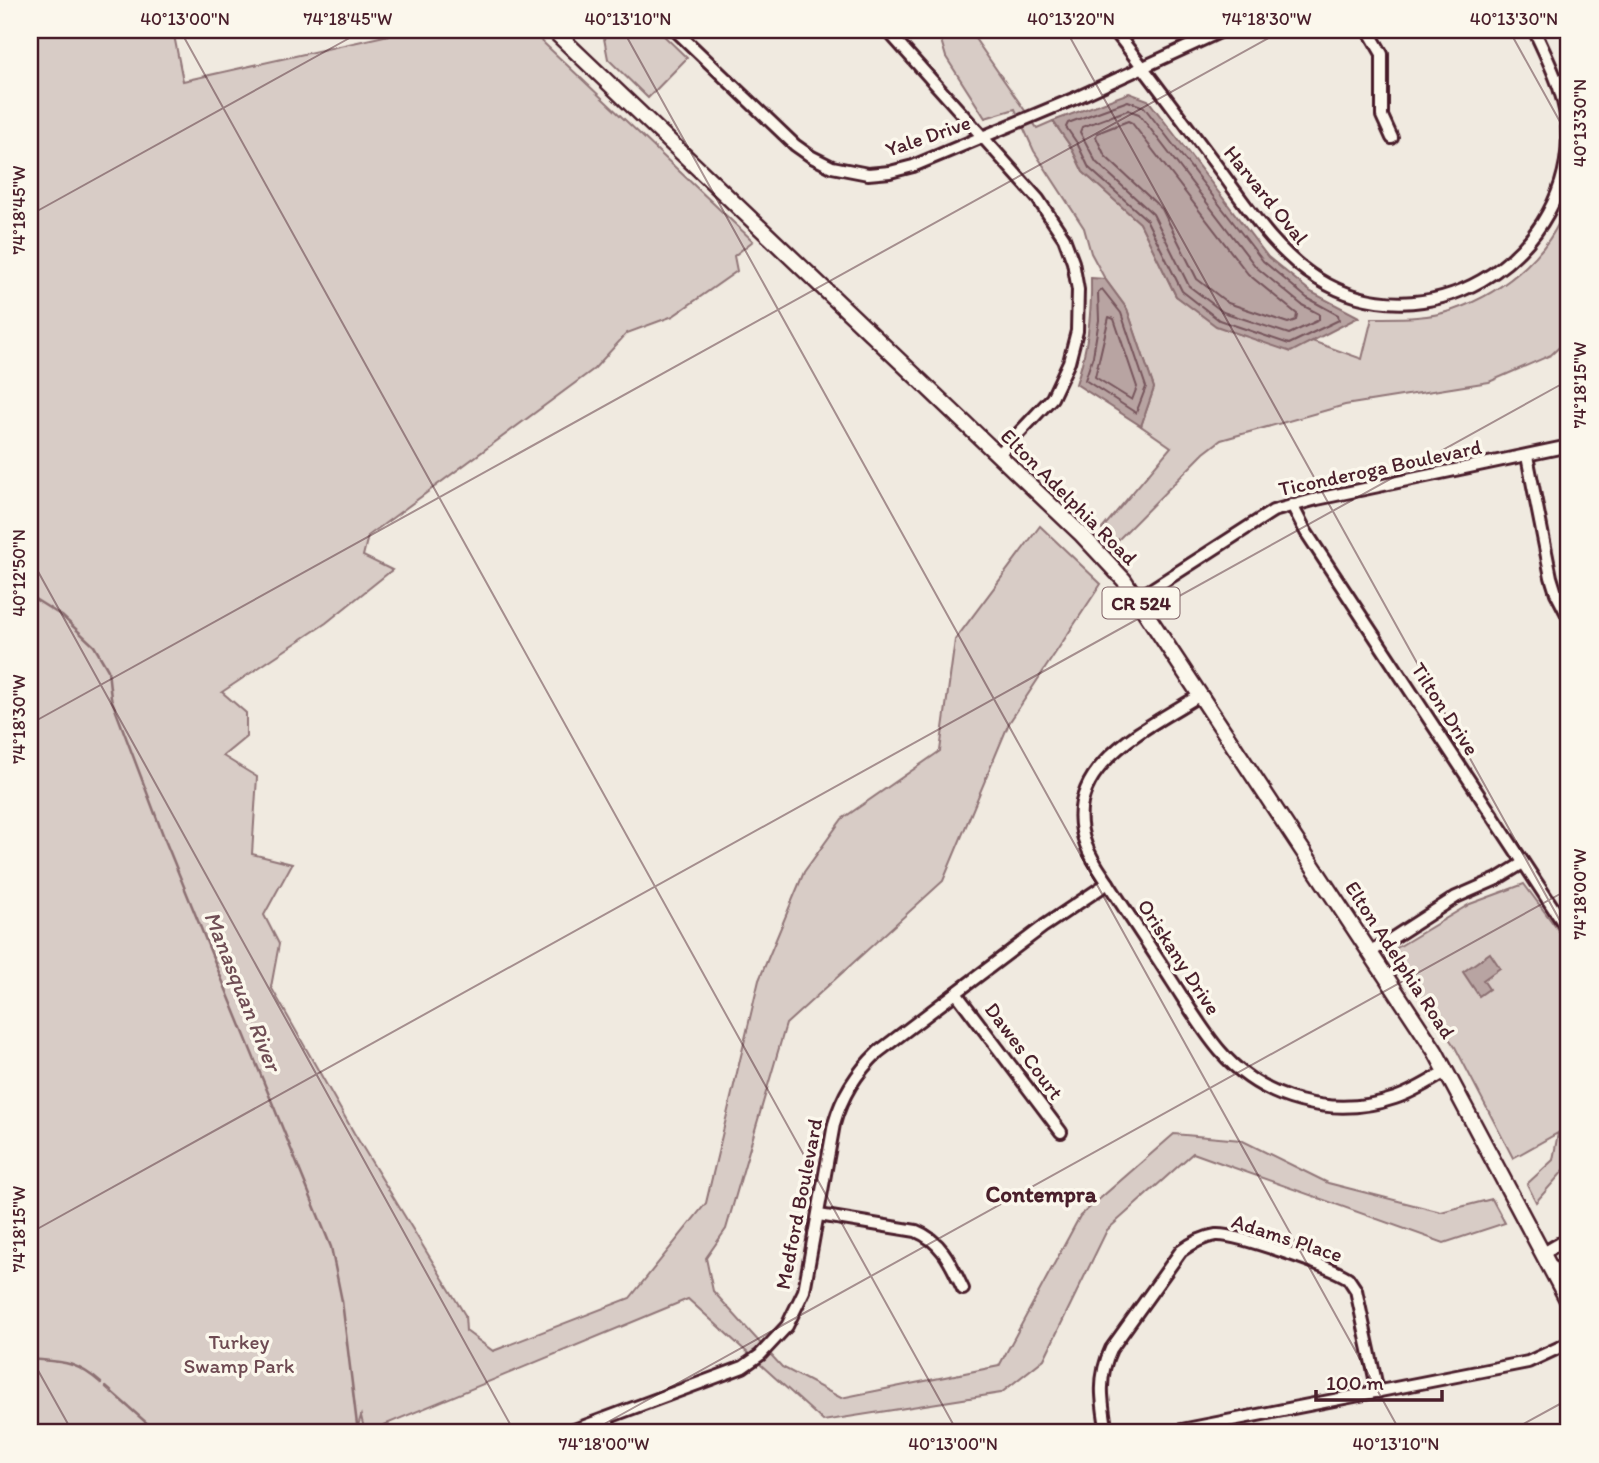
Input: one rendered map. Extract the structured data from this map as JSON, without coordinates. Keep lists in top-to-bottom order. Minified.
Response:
{"streets":{"main road":["Elton Adelphia Road","CR 524"],"street":["Yale Drive","Harvard Oval","Ticonderoga Boulevard","Tilton Drive","Oriskany Drive","Dawes Court","Medford Boulevard","Adams Place"]},"crossings":[["Yale Drive","Harvard Oval"],["Ticonderoga Boulevard","Elton Adelphia Road"],["Ticonderoga Boulevard","Tilton Drive"],["Elton Adelphia Road","Oriskany Drive"],["Oriskany Drive","Medford Boulevard"],["Dawes Court","Medford Boulevard"]],"districts":["Contempra"],"water":["Manasquan River"],"parks":["Turkey Swamp Park"],"scale_bar":"100 m","coordinates":["40°13'00\"N","74°18'45\"W","40°13'10\"N","40°13'20\"N","74°18'30\"W","40°13'30\"N","74°18'15\"W","40°12'50\"N","74°18'00\"W"]}
